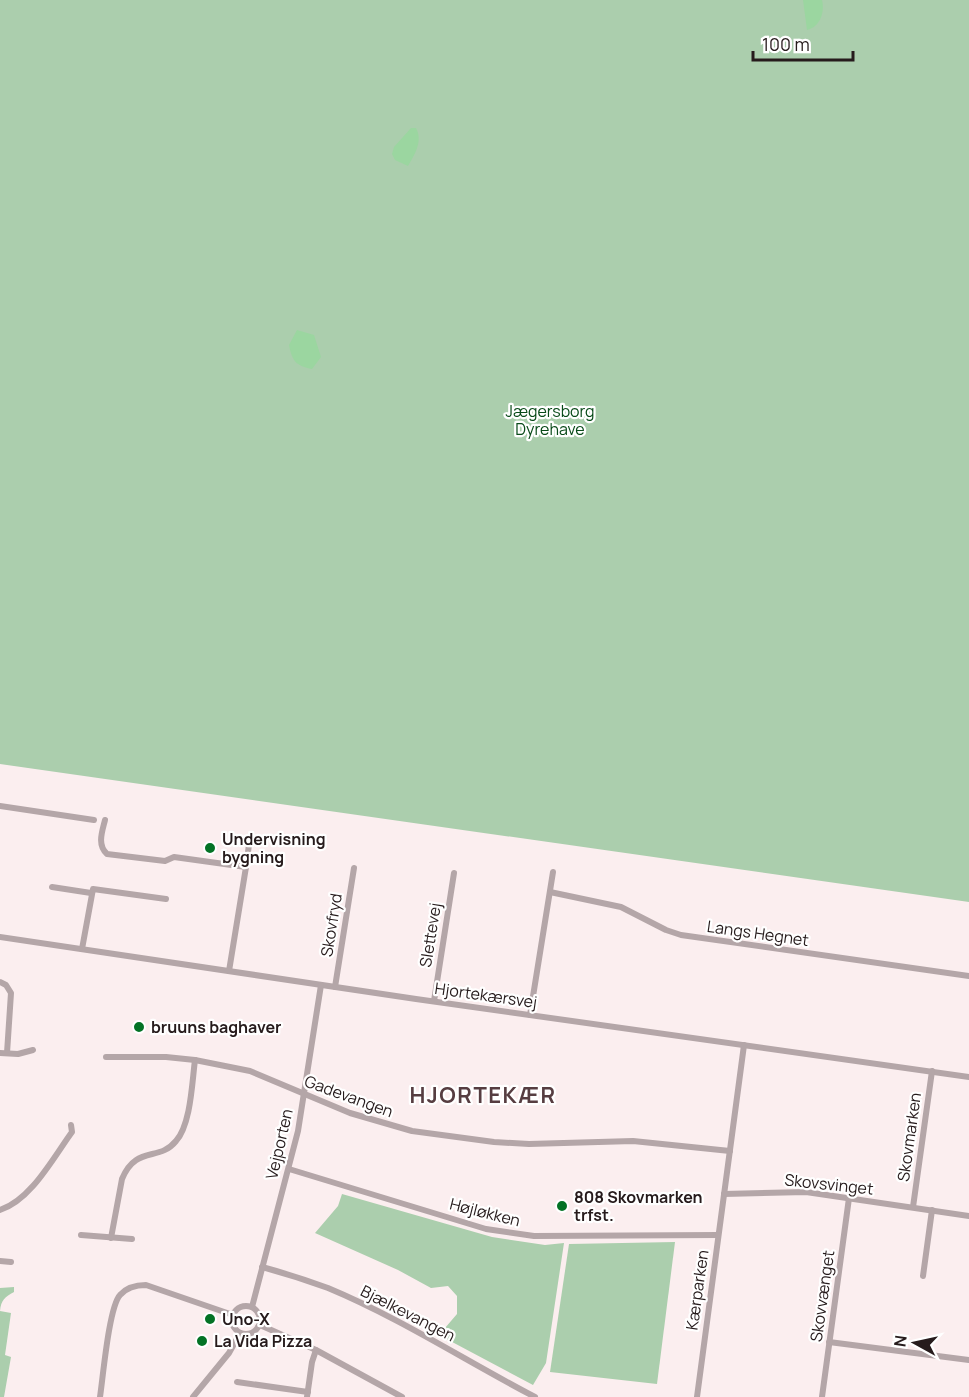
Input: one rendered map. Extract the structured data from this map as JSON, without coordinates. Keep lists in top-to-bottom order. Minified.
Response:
{"streets":{"street":["Skovfryd","Langs Hegnet","Slettevej","Hjortekærsvej","Gadevangen","Skovmarken","Vejporten","Skovsvinget","Højløkken","Kærparken","Skovvænget","Bjælkevangen"]},"crossings":[["Skovfryd","Hjortekærsvej"],["Slettevej","Hjortekærsvej"],["Hjortekærsvej","Skovmarken"],["Hjortekærsvej","Vejporten"],["Hjortekærsvej","Kærparken"],["Gadevangen","Vejporten"],["Gadevangen","Kærparken"],["Skovmarken","Skovsvinget"],["Vejporten","Højløkken"],["Vejporten","Bjælkevangen"],["Skovsvinget","Kærparken"],["Skovsvinget","Skovvænget"],["Højløkken","Kærparken"]],"districts":["HJORTEKÆR"],"parks":["Jægersborg Dyrehave"],"places":["Undervisning bygning","bruuns baghaver","808 Skovmarken trfst.","Uno-X","La Vida Pizza"],"scale_bar":"100 m","north":"left"}
